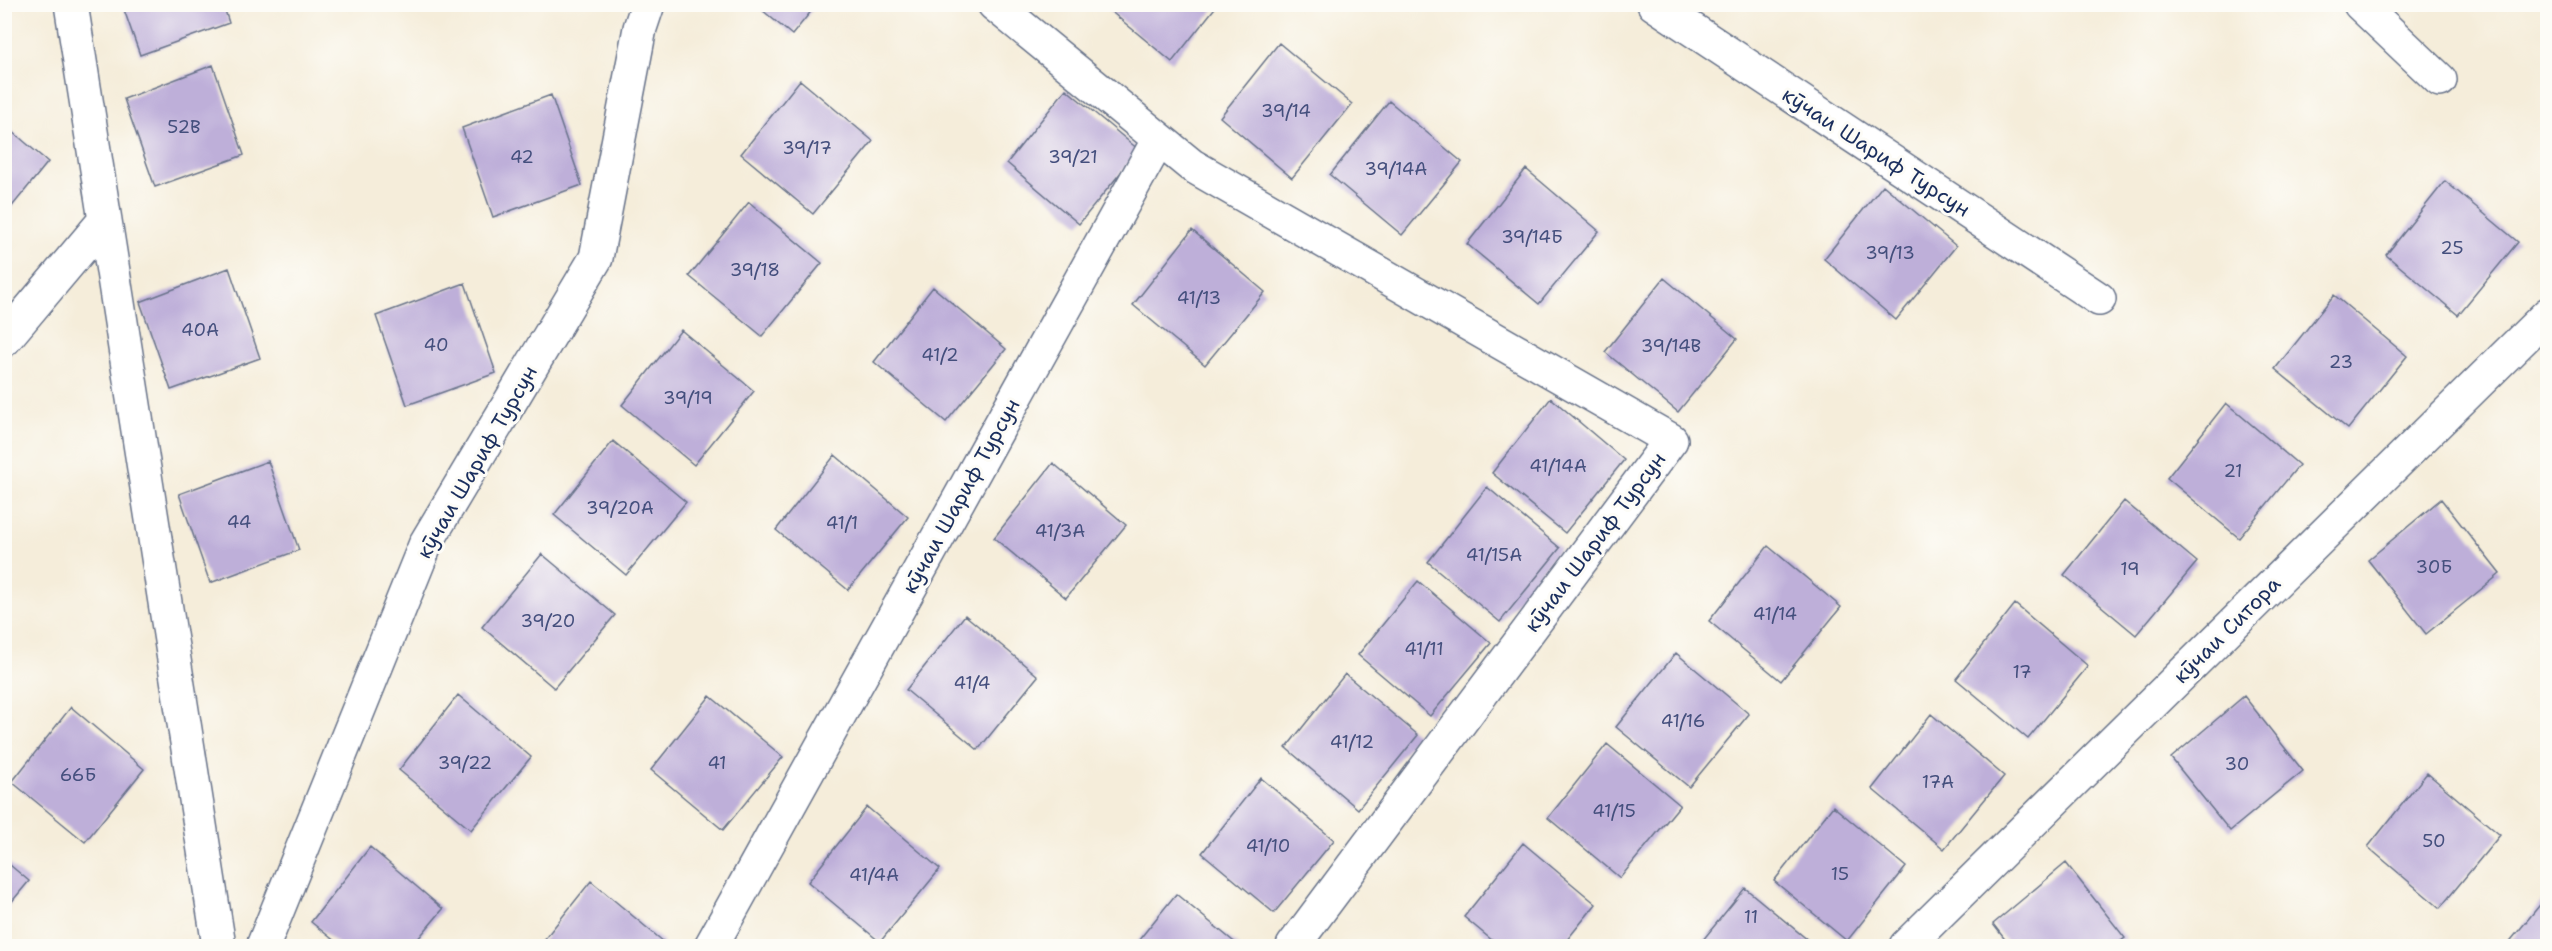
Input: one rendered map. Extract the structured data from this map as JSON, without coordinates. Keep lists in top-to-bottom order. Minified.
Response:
{"streets":{"street":["кӯчаи Шариф Турсун","кӯчаи Ситора"]},"house_numbers":["39/14","52В","39/17","42","39/21","39/14А","39/14Б","25","39/13","39/18","41/13","40А","40","39/14В","41/2","23","39/19","41/14А","21","39/20А","44","41/1","41/3А","41/15А","30Б","19","41/14","39/20","41/11","17","41/4","41/16","41/12","39/22","41","30","66Б","17А","41/15","50","41/10","15","41/4А","11"]}
